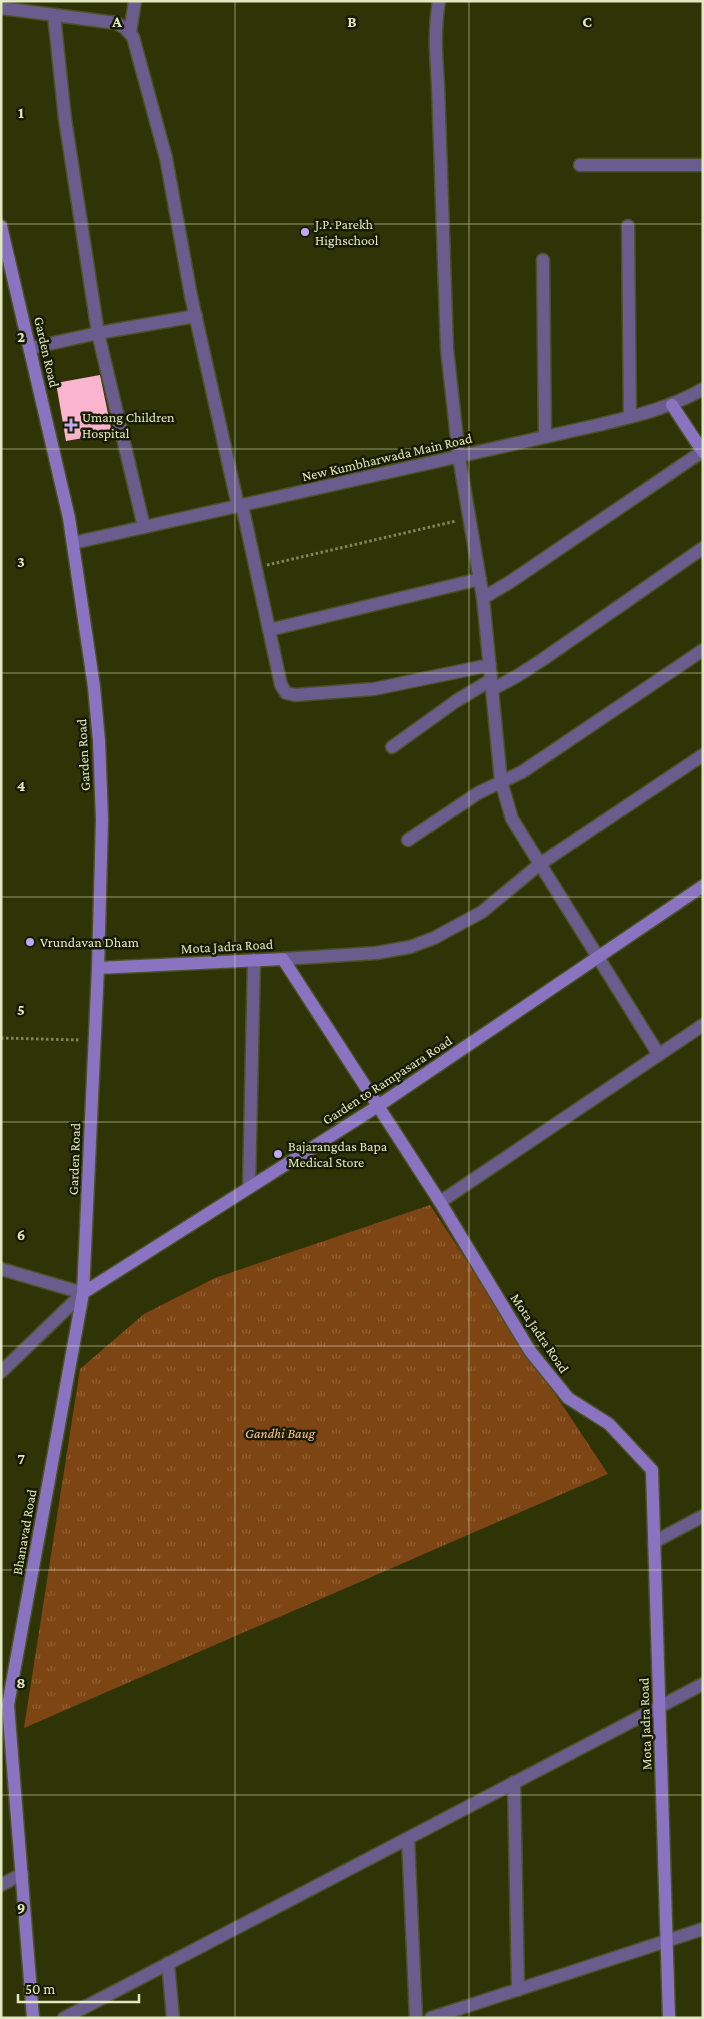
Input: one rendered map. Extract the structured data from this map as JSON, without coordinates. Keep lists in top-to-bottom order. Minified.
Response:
{"streets":{"main road":["Garden Road","Mota Jadra Road","Garden to Rampasara Road","Bhanavad Road"],"street":["New Kumbharwada Main Road"]},"crossings":[["Garden Road","New Kumbharwada Main Road"],["Garden Road","Mota Jadra Road"],["Garden Road","Garden to Rampasara Road"],["Garden Road","Bhanavad Road"],["Mota Jadra Road","Garden to Rampasara Road"],["Garden to Rampasara Road","Bhanavad Road"]],"parks":["Gandhi Baug"],"places":{"other":["J.P. Parekh Highschool","Vrundavan Dham","Bajarangdas Bapa Medical Store"],"health":["Umang Children Hospital"]},"scale_bar":"50 m","grid":{"columns":["A","B","C"],"rows":["1","2","3","4","5","6","7","8","9"]}}
